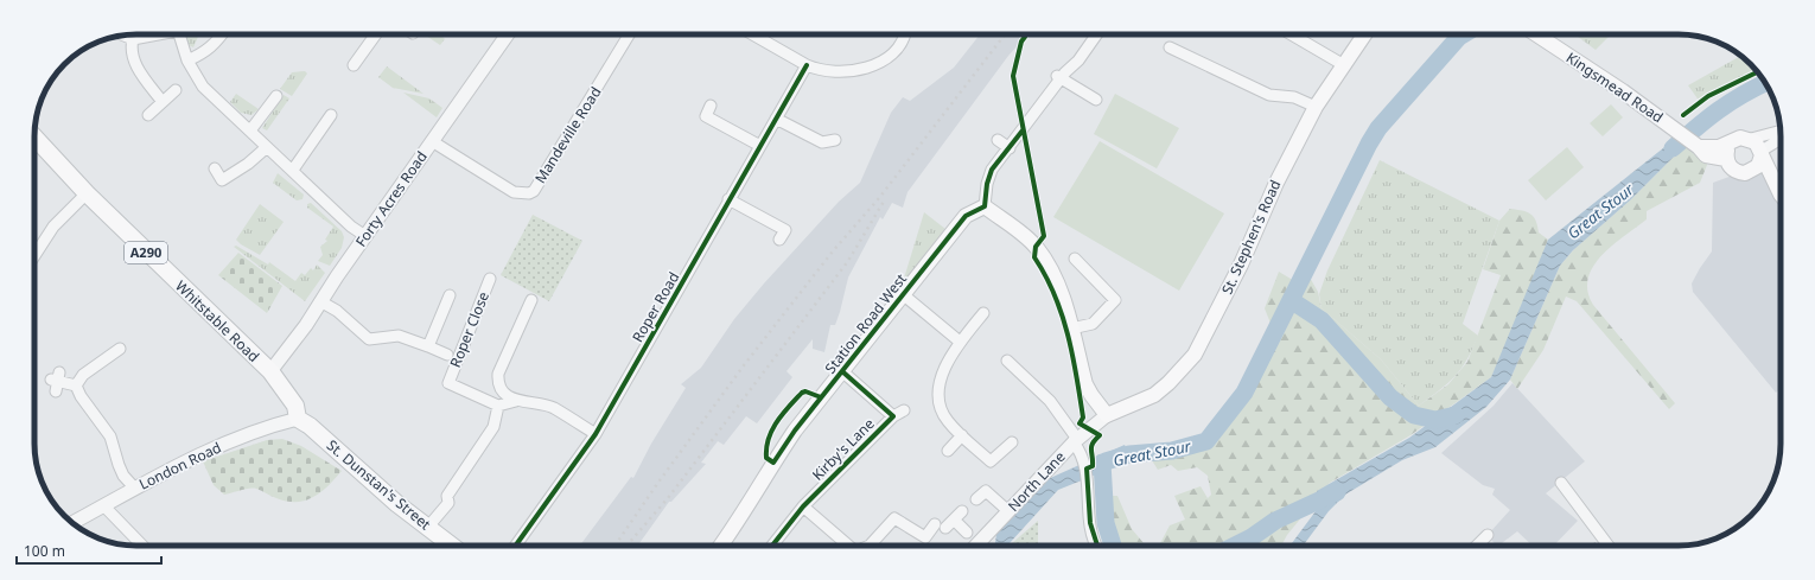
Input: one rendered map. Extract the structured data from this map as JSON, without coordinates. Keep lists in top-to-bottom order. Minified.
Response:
{"streets":{"main road":["Kingsmead Road","St. Stephen's Road","A290","Whitstable Road","Station Road West","St. Dunstan's Street"],"street":["Mandeville Road","Forty Acres Road","Roper Road","Roper Close","Kirby's Lane","London Road","North Lane"]},"crossings":[["Mandeville Road","Forty Acres Road"],["Forty Acres Road","Whitstable Road"],["St. Stephen's Road","North Lane"],["Whitstable Road","London Road"],["Whitstable Road","St. Dunstan's Street"],["Station Road West","Kirby's Lane"],["London Road","St. Dunstan's Street"]],"water":["Great Stour"],"scale_bar":"100 m"}
